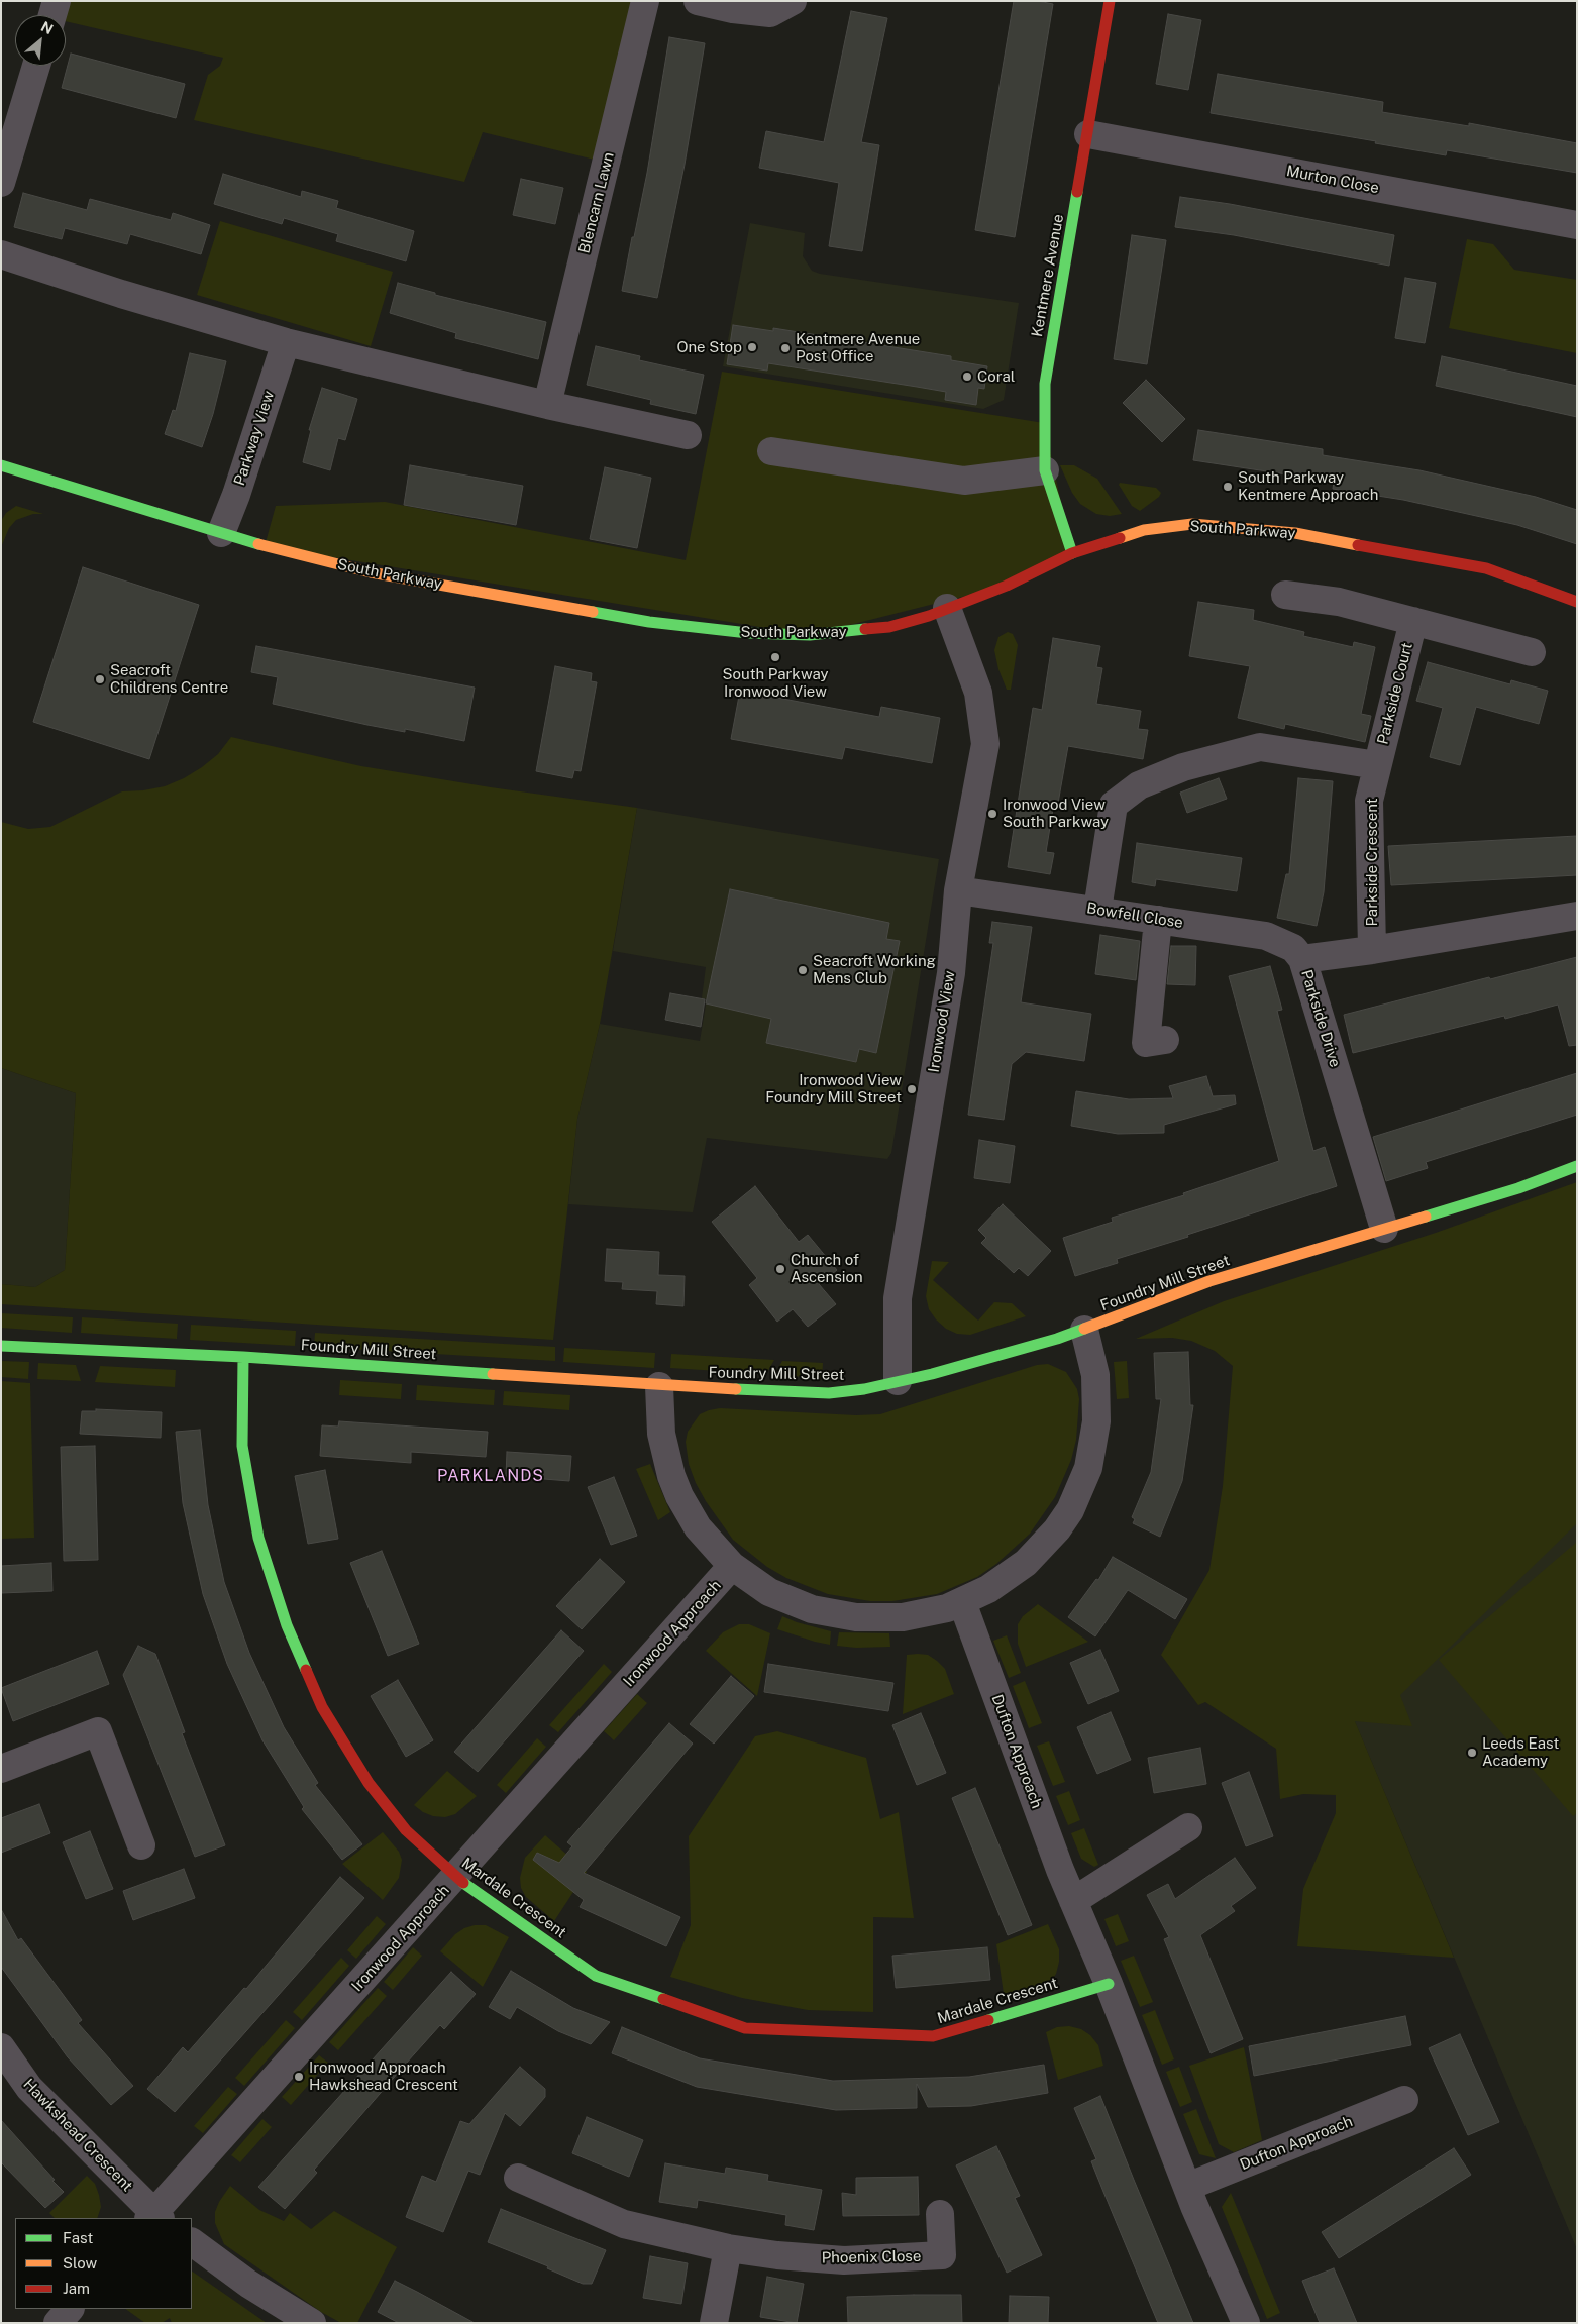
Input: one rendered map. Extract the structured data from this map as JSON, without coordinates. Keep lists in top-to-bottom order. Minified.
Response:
{"streets":{"street":["Murton Close","Blencarn Lawn","Kentmere Avenue","Parkway View","South Parkway","Parkside Court","Parkside Crescent","Bowfell Close","Parkside Drive","Ironwood View","Foundry Mill Street","Ironwood Approach","Dufton Approach","Mardale Crescent","Hawkshead Crescent","Phoenix Close"]},"crossings":[["Murton Close","Kentmere Avenue"],["Kentmere Avenue","South Parkway"],["Parkway View","South Parkway"],["South Parkway","Ironwood View"],["Parkside Court","Parkside Crescent"],["Parkside Crescent","Parkside Drive"],["Bowfell Close","Parkside Drive"],["Bowfell Close","Ironwood View"],["Parkside Drive","Foundry Mill Street"],["Ironwood View","Foundry Mill Street"],["Foundry Mill Street","Mardale Crescent"],["Ironwood Approach","Mardale Crescent"],["Ironwood Approach","Hawkshead Crescent"],["Dufton Approach","Mardale Crescent"]],"districts":["PARKLANDS"],"places":["One Stop","Kentmere Avenue Post Office","Coral","South Parkway Kentmere Approach","South Parkway Ironwood View","Seacroft Childrens Centre","Ironwood View South Parkway","Seacroft Working Mens Club","Ironwood View Foundry Mill Street","Church of Ascension","Leeds East Academy","Ironwood Approach Hawkshead Crescent"],"legend":["Fast","Slow","Jam"],"north":"top right"}
